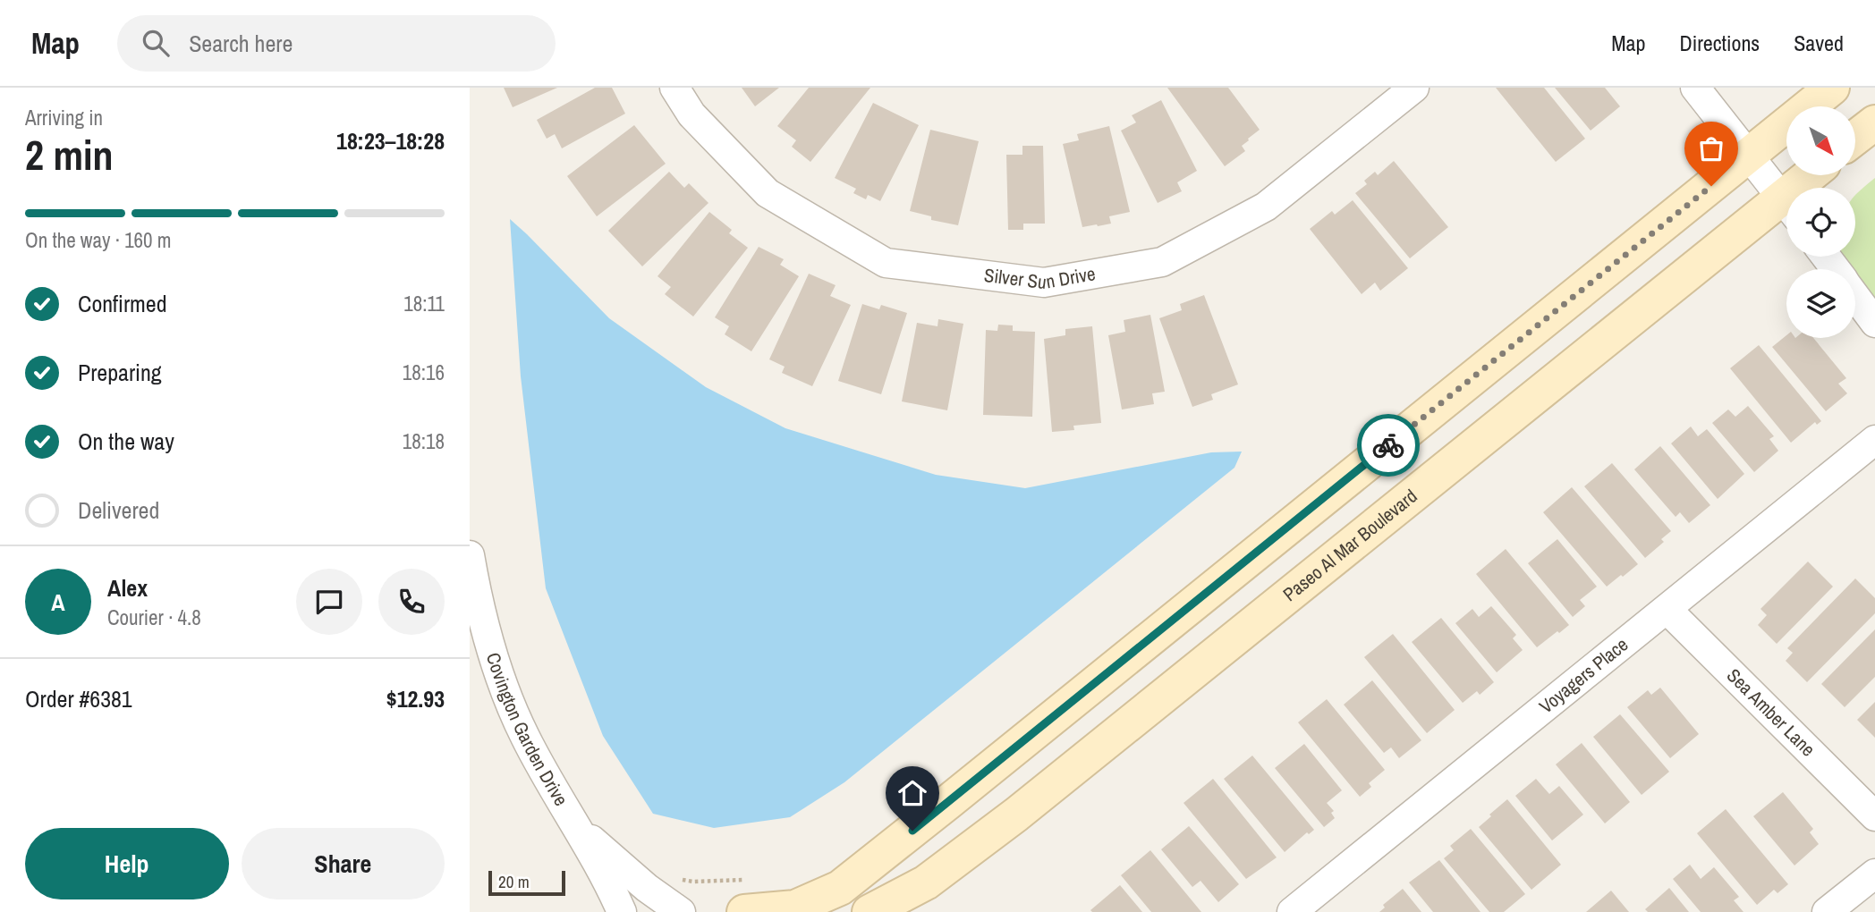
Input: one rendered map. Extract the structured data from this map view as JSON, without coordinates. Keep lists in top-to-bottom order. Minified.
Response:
{"streets":{"main road":["Paseo Al Mar Boulevard"],"street":["Silver Sun Drive","Voyagers Place","Sea Amber Lane","Covington Garden Drive"]},"crossings":[["Voyagers Place","Sea Amber Lane"]],"scale_bar":"20 m","north":"bottom right","page":{"header":"Map","search":"Search here","nav":["Map","Directions","Saved"],"heading":["2 min","Arriving in","18:23–18:28"],"panel":["Alex","Courier · 4.8","Order #6381","$12.93"],"bar":"On the way · 160 m","list":[["Confirmed","18:11"],["Preparing","18:16"],["On the way","18:18"],"Delivered"],"round":"A","buttons":["Help","Share"],"scale":"20 m"}}
